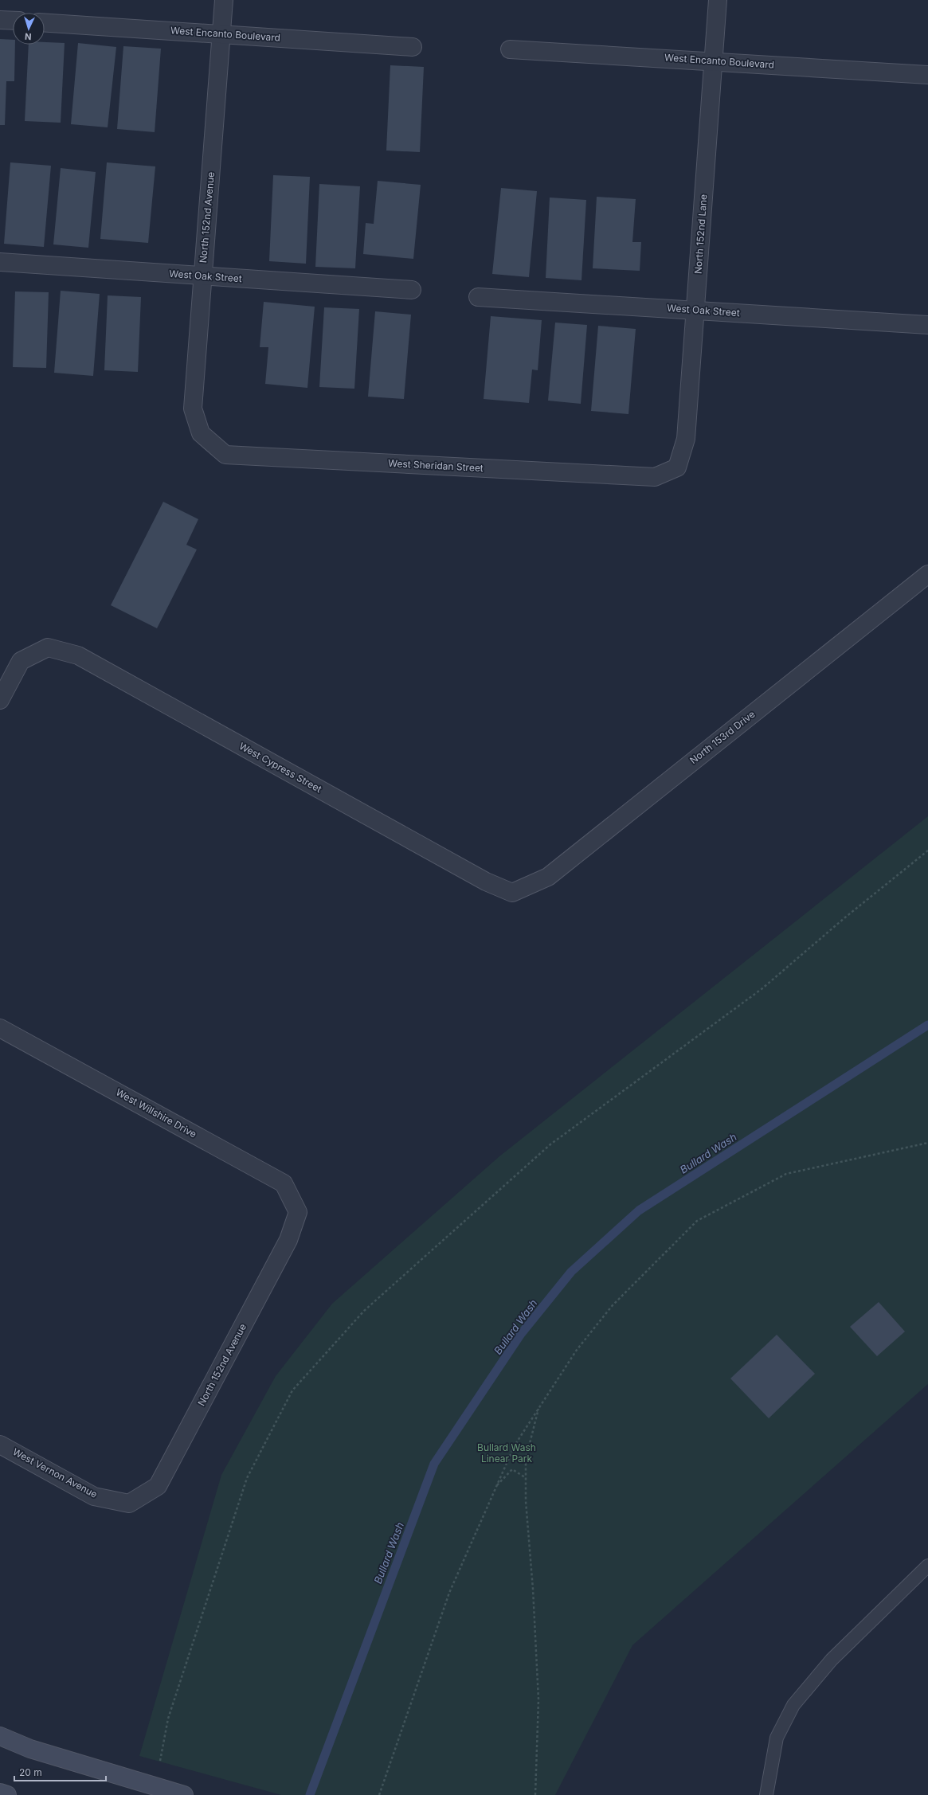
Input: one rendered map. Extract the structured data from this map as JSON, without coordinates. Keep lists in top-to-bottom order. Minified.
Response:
{"streets":{"street":["West Encanto Boulevard","North 152nd Avenue","North 152nd Lane","West Oak Street","West Sheridan Street","North 153rd Drive","West Cypress Street","West Willshire Drive","West Vernon Avenue"]},"crossings":[["West Encanto Boulevard","North 152nd Avenue"],["West Encanto Boulevard","North 152nd Lane"],["North 152nd Avenue","West Oak Street"],["North 152nd Avenue","West Sheridan Street"],["North 152nd Avenue","West Willshire Drive"],["North 152nd Avenue","West Vernon Avenue"],["North 152nd Lane","West Oak Street"],["North 152nd Lane","West Sheridan Street"],["North 153rd Drive","West Cypress Street"]],"water":["Bullard Wash"],"parks":["Bullard Wash Linear Park"],"scale_bar":"20 m","north":"bottom"}
